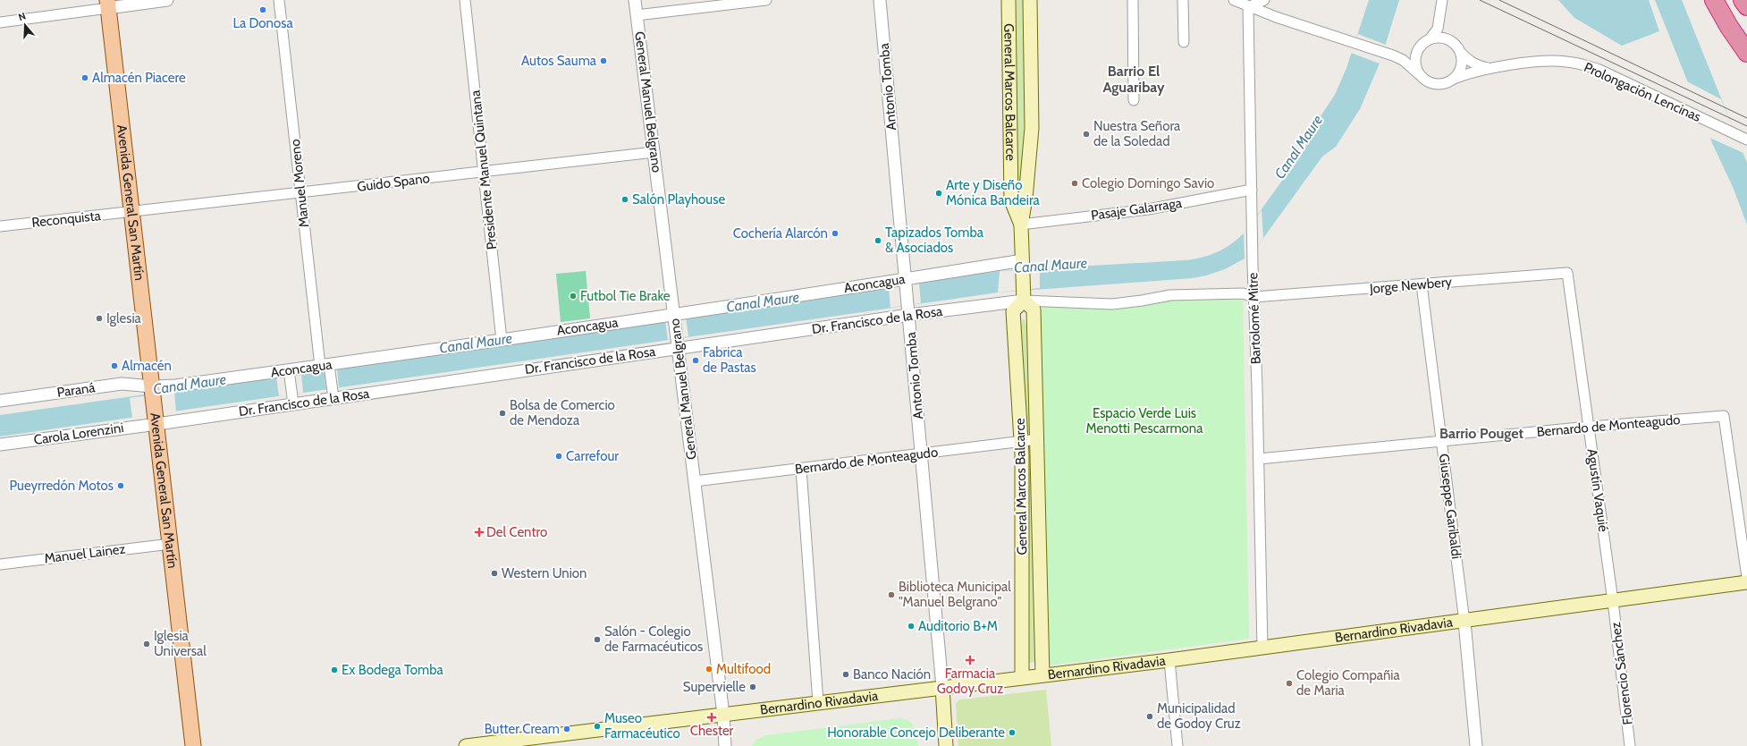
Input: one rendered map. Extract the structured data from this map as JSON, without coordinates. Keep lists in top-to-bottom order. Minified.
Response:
{"streets":{"main road":["General Marcos Balcarce","Avenida General San Martín","Bernardino Rivadavia"],"street":["Antonio Tomba","Prolongación Lencinas","General Manuel Belgrano","Presidente Manuel Quintana","Guido Spano","Manuel Moreno","Pasaje Galarraga","Reconquista","Aconcagua","Jorge Newbery","Bartolomé Mitre","Dr. Francisco de la Rosa","Paraná","Bernardo de Monteagudo","Carola Lorenzini","Agustín Vaquié","Giuseppe Garibaldi","Manuel Lainez","Florencio Sánchez"]},"crossings":[["Antonio Tomba","Aconcagua"],["Antonio Tomba","Dr. Francisco de la Rosa"],["Antonio Tomba","Bernardo de Monteagudo"],["Antonio Tomba","Bernardino Rivadavia"],["General Marcos Balcarce","Pasaje Galarraga"],["General Marcos Balcarce","Aconcagua"],["General Marcos Balcarce","Jorge Newbery"],["General Marcos Balcarce","Dr. Francisco de la Rosa"],["General Marcos Balcarce","Bernardo de Monteagudo"],["General Marcos Balcarce","Bernardino Rivadavia"],["General Manuel Belgrano","Guido Spano"],["General Manuel Belgrano","Aconcagua"],["General Manuel Belgrano","Dr. Francisco de la Rosa"],["General Manuel Belgrano","Bernardo de Monteagudo"],["General Manuel Belgrano","Bernardino Rivadavia"],["Presidente Manuel Quintana","Guido Spano"],["Presidente Manuel Quintana","Aconcagua"],["Guido Spano","Manuel Moreno"],["Guido Spano","Avenida General San Martín"],["Guido Spano","Reconquista"],["Manuel Moreno","Aconcagua"],["Manuel Moreno","Dr. Francisco de la Rosa"],["Avenida General San Martín","Reconquista"],["Avenida General San Martín","Aconcagua"],["Avenida General San Martín","Dr. Francisco de la Rosa"],["Avenida General San Martín","Paraná"],["Avenida General San Martín","Carola Lorenzini"],["Avenida General San Martín","Manuel Lainez"],["Pasaje Galarraga","Bartolomé Mitre"],["Aconcagua","Paraná"],["Jorge Newbery","Bartolomé Mitre"],["Jorge Newbery","Dr. Francisco de la Rosa"],["Jorge Newbery","Agustín Vaquié"],["Jorge Newbery","Giuseppe Garibaldi"],["Bartolomé Mitre","Bernardo de Monteagudo"],["Bartolomé Mitre","Bernardino Rivadavia"],["Dr. Francisco de la Rosa","Carola Lorenzini"],["Bernardo de Monteagudo","Agustín Vaquié"],["Bernardo de Monteagudo","Giuseppe Garibaldi"],["Agustín Vaquié","Bernardino Rivadavia"],["Agustín Vaquié","Florencio Sánchez"],["Giuseppe Garibaldi","Bernardino Rivadavia"],["Bernardino Rivadavia","Florencio Sánchez"]],"districts":["Barrio El Aguaribay","Barrio Pouget"],"water":["Canal Maure"],"parks":["Espacio Verde Luis Menotti Pescarmona"],"places":{"other":["La Donosa","Autos Sauma","Almacén Piacere","Nuestra Señora de la Soledad","Colegio Domingo Savio","Arte y Diseño Mónica Bandeira","Salón Playhouse","Cochería Alarcón","Tapizados Tomba & Asociados","Futbol Tie Brake","Iglesia","Fabrica de Pastas","Almacén","Bolsa de Comercio de Mendoza","Carrefour","Pueyrredón Motos","Western Union","Biblioteca Municipal \"Manuel Belgrano\"","Auditorio B+M","Salón - Colegio de Farmacéuticos","Iglesia Universal","Multifood","Ex Bodega Tomba","Banco Nación","Colegio Compañia de Maria","Supervielle","Municipalidad de Godoy Cruz","Museo Farmacéutico","Butter Cream","Honorable Concejo Deliberante"],"health":["Del Centro","Farmacia Godoy Cruz","Chester"]},"north":"top"}
